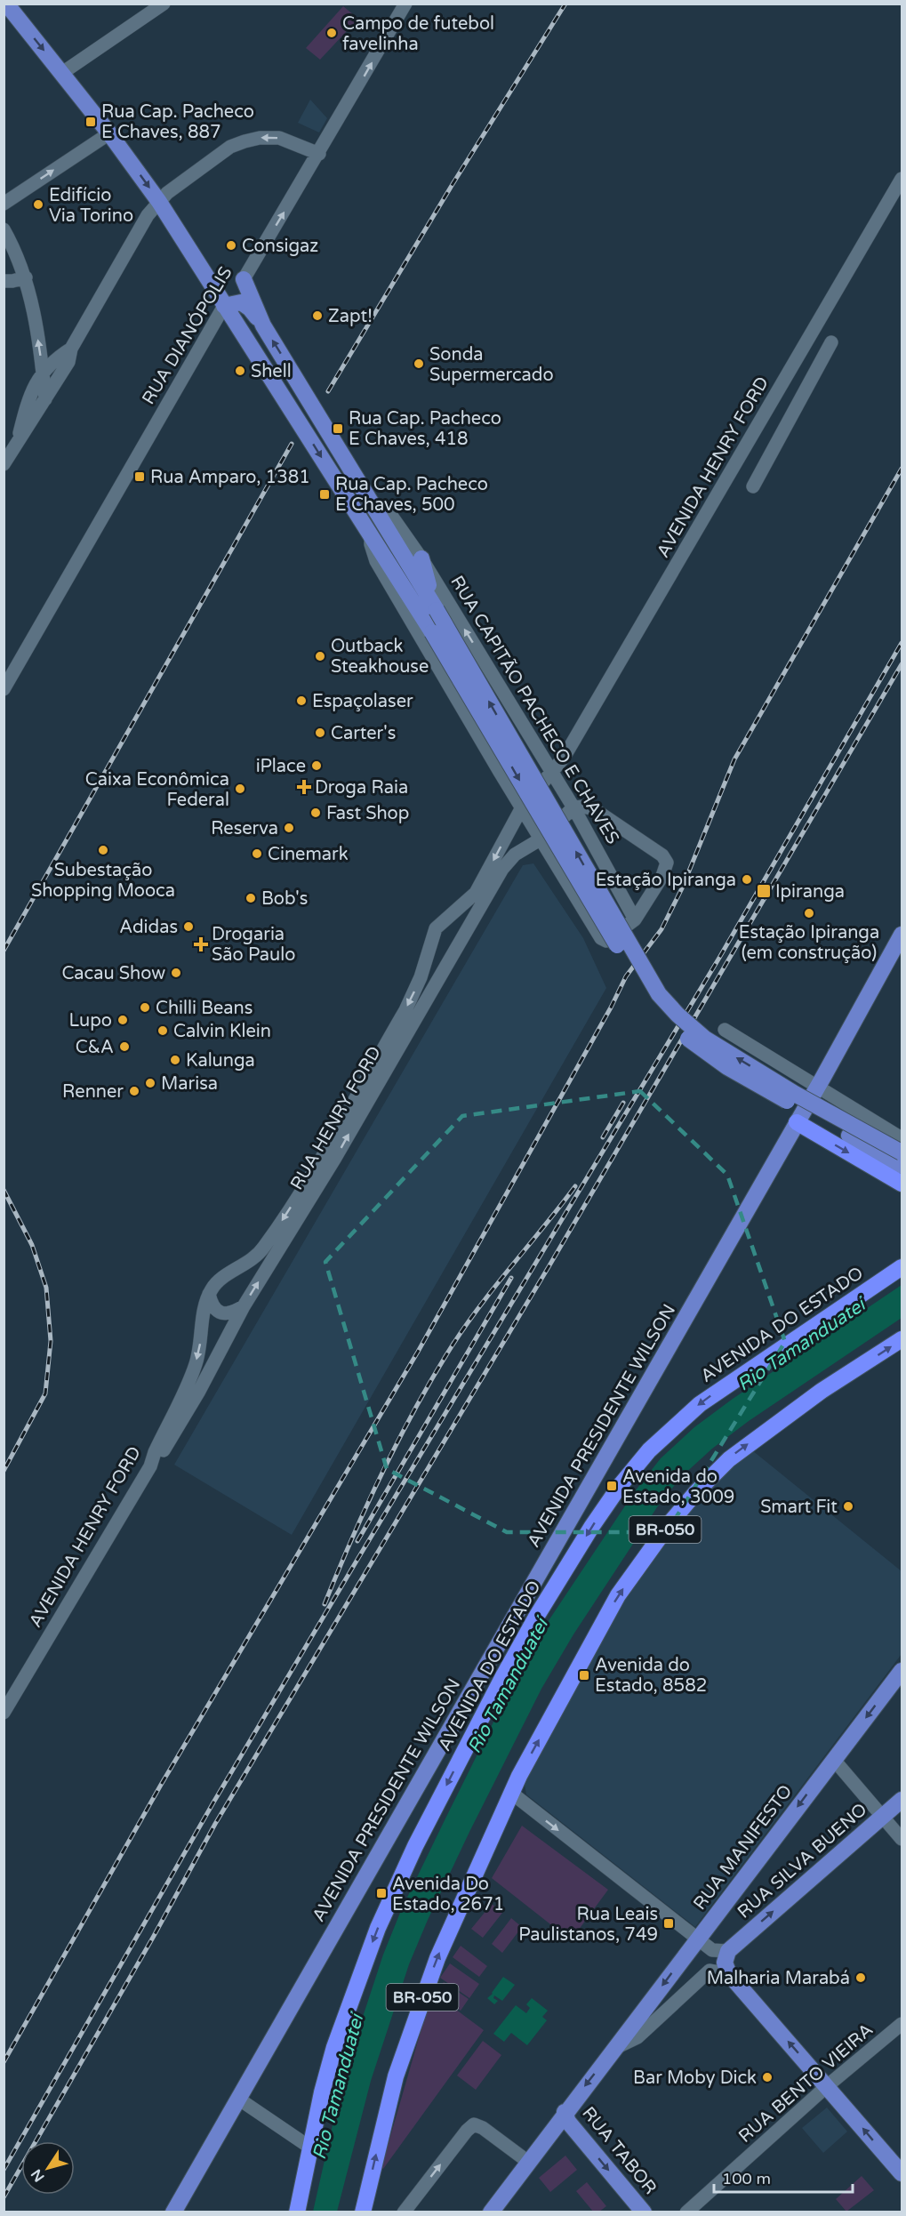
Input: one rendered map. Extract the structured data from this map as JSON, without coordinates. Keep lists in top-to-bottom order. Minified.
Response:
{"streets":{"highway":["AVENIDA DO ESTADO","BR-050"],"main road":["RUA DIANÓPOLIS","RUA CAPITÃO PACHECO E CHAVES","AVENIDA PRESIDENTE WILSON","RUA MANIFESTO","RUA SILVA BUENO","RUA TABOR"],"street":["AVENIDA HENRY FORD","RUA HENRY FORD","RUA BENTO VIEIRA"]},"crossings":[["RUA DIANÓPOLIS","RUA CAPITÃO PACHECO E CHAVES"],["AVENIDA HENRY FORD","RUA CAPITÃO PACHECO E CHAVES"],["AVENIDA HENRY FORD","RUA HENRY FORD"],["RUA CAPITÃO PACHECO E CHAVES","RUA HENRY FORD"],["RUA MANIFESTO","RUA TABOR"]],"one_way":["RUA DIANÓPOLIS","RUA MANIFESTO","RUA SILVA BUENO","RUA TABOR"],"water":["Rio Tamanduateí"],"places":{"other":["Campo de futebol favelinha","Edifício Via Torino","Consigaz","Zapt!","Sonda Supermercado","Shell","Outback Steakhouse","Espaçolaser","Carter's","iPlace","Caixa Econômica Federal","Fast Shop","Reserva","Subestação Shopping Mooca","Cinemark","Estação Ipiranga","Bob's","Estação Ipiranga (em construção)","Adidas","Cacau Show","Chilli Beans","Lupo","Calvin Klein","C&A","Kalunga","Marisa","Renner","Smart Fit","Malharia Marabá","Bar Moby Dick"],"transit":["Rua Cap. Pacheco E Chaves, 887","Rua Cap. Pacheco E Chaves, 418","Rua Amparo, 1381","Rua Cap. Pacheco E Chaves, 500","Ipiranga","Avenida do Estado, 3009","Avenida do Estado, 8582","Avenida Do Estado, 2671","Rua Leais Paulistanos, 749"],"health":["Droga Raia","Drogaria São Paulo"]},"scale_bar":"100 m","north":"bottom left"}
